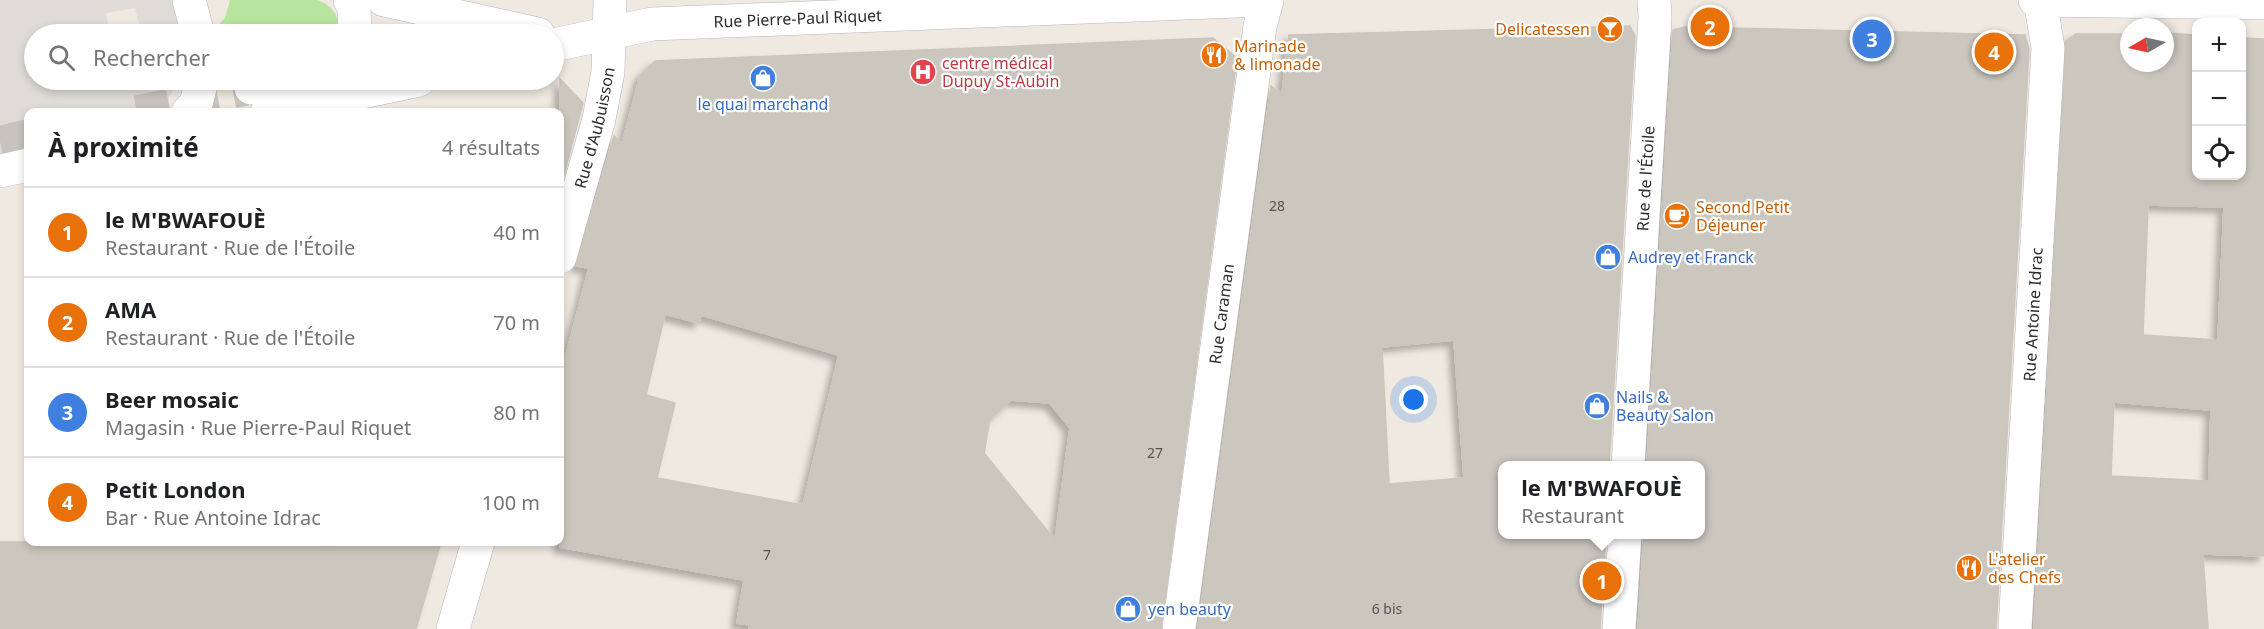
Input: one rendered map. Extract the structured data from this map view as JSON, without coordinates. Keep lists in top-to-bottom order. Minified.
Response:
{"streets":{"street":["Rue Pierre-Paul Riquet","Rue d'Aubuisson","Rue de l'Étoile","Rue Caraman","Rue Antoine Idrac"]},"crossings":[["Rue Pierre-Paul Riquet","Rue d'Aubuisson"]],"places":{"bar":["Delicatessen"],"restaurant":["Marinade & limonade","L'atelier des Chefs"],"hospital":["centre médical Dupuy St-Aubin"],"shop":["le quai marchand","Audrey et Franck","Nails & Beauty Salon","yen beauty"],"cafe":["Second Petit Déjeuner"]},"house_numbers":["28","27","7","6 bis"],"north":"left","page":{"pins":["2","3","4","1"],"map_buttons":["+","−"],"search":"Rechercher","heading":["À proximité","4 résultats"],"list":[{"mark":"1","name":"le M'BWAFOUÈ","note":"Restaurant · Rue de l'Étoile","value":"40 m"},{"mark":"2","name":"AMA","note":"Restaurant · Rue de l'Étoile","value":"70 m"},{"mark":"3","name":"Beer mosaic","note":"Magasin · Rue Pierre-Paul Riquet","value":"80 m"},{"mark":"4","name":"Petit London","note":"Bar · Rue Antoine Idrac","value":"100 m"}],"popup":["le M'BWAFOUÈ","Restaurant"]}}
